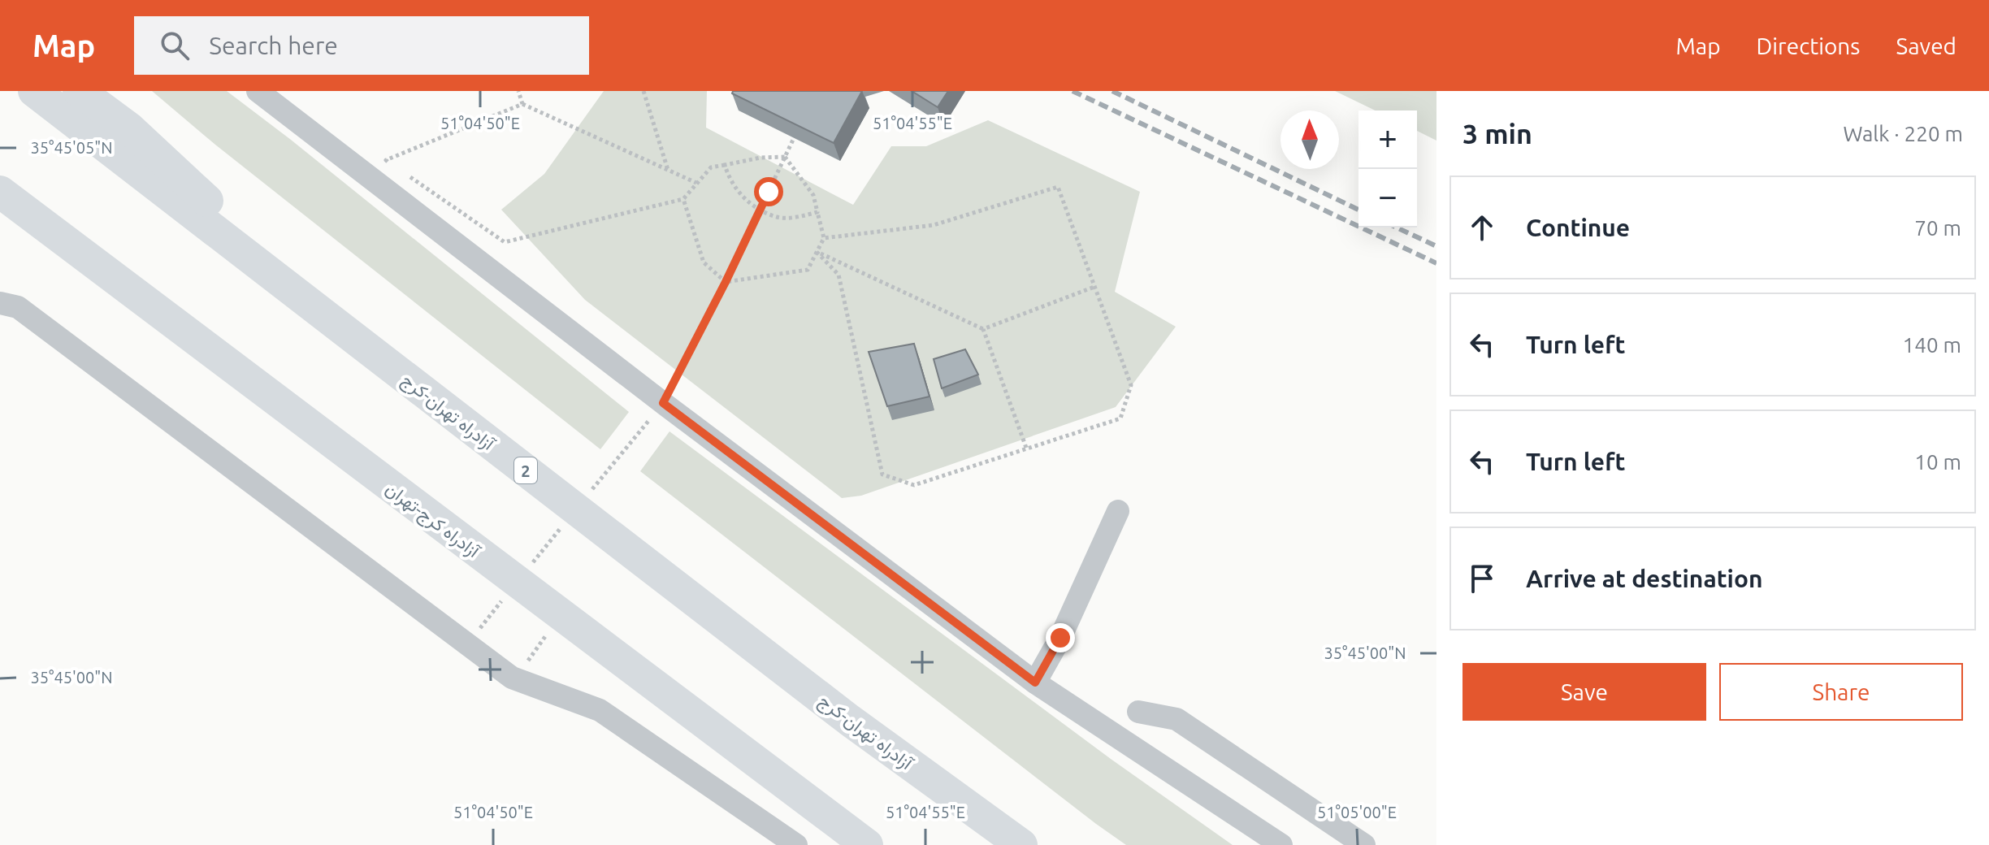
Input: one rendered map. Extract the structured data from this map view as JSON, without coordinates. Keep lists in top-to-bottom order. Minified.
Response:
{"streets":{"highway":["آزادراه تهران-کرج","2","آزادراه کرج-تهران"]},"north":"top","page":{"header":"Map","search":"Search here","nav":["Map","Directions","Saved"],"heading":["3 min","Walk · 220 m"],"map_buttons":["+","−"],"list":[["Continue","70 m"],["Turn left","140 m"],["Turn left","10 m"],"Arrive at destination"],"buttons":["Save","Share"]},"coordinates":["51°04'50\"E","51°04'55\"E","35°45'05\"N","35°45'00\"N","51°05'00\"E"]}
